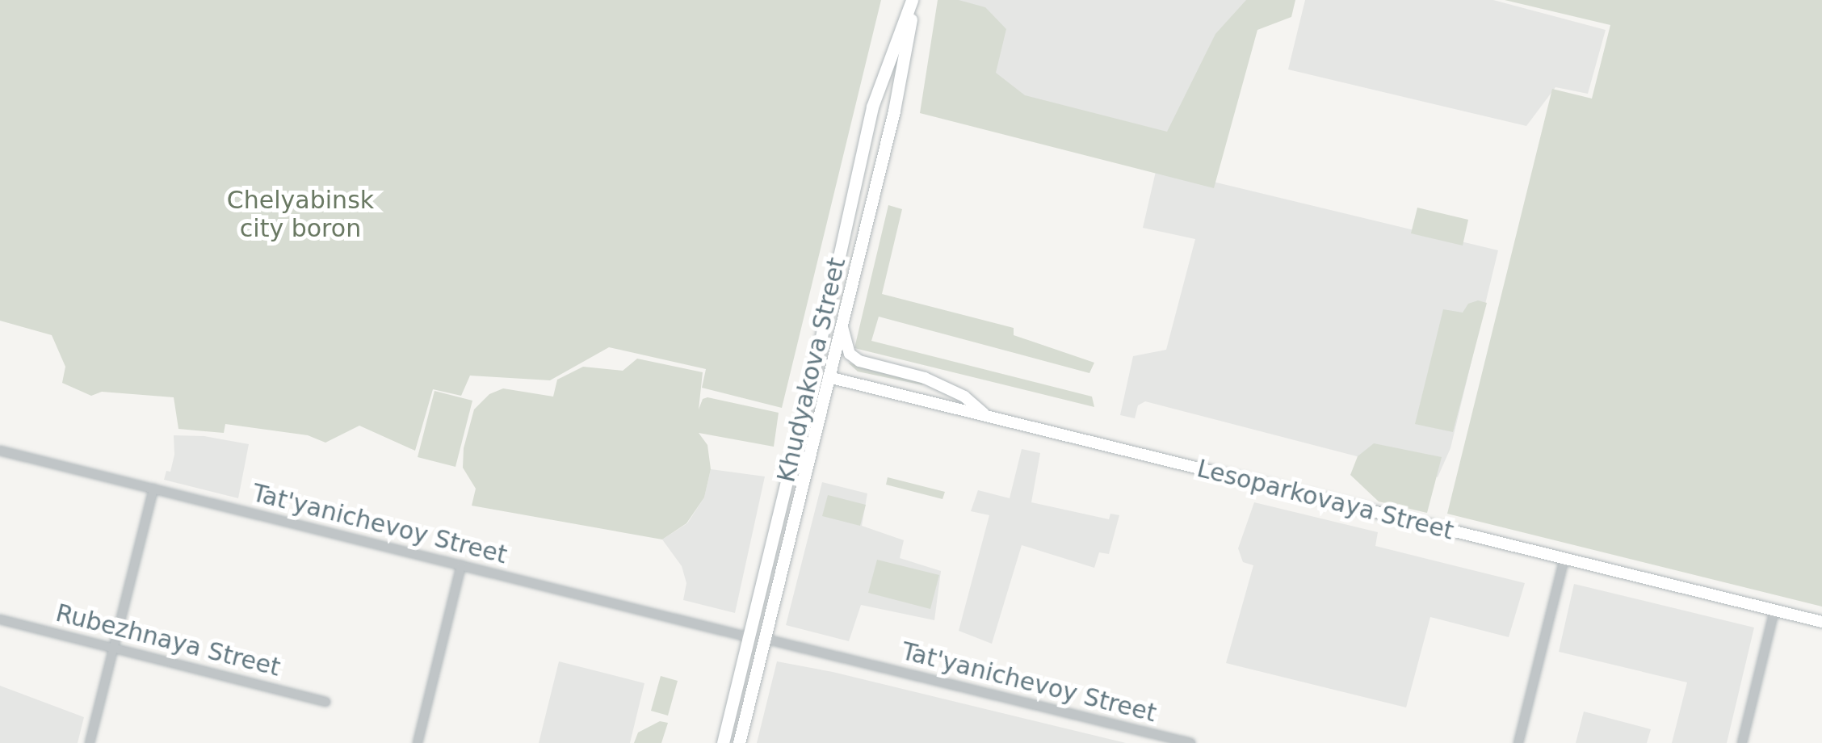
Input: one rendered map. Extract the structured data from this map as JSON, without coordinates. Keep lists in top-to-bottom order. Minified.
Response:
{"streets":{"main road":["Khudyakova Street","Lesoparkovaya Street"],"street":["Tat'yanichevoy Street","Rubezhnaya Street"]},"crossings":[["Khudyakova Street","Lesoparkovaya Street"],["Khudyakova Street","Tat'yanichevoy Street"]],"parks":["Chelyabinsk city boron"]}
